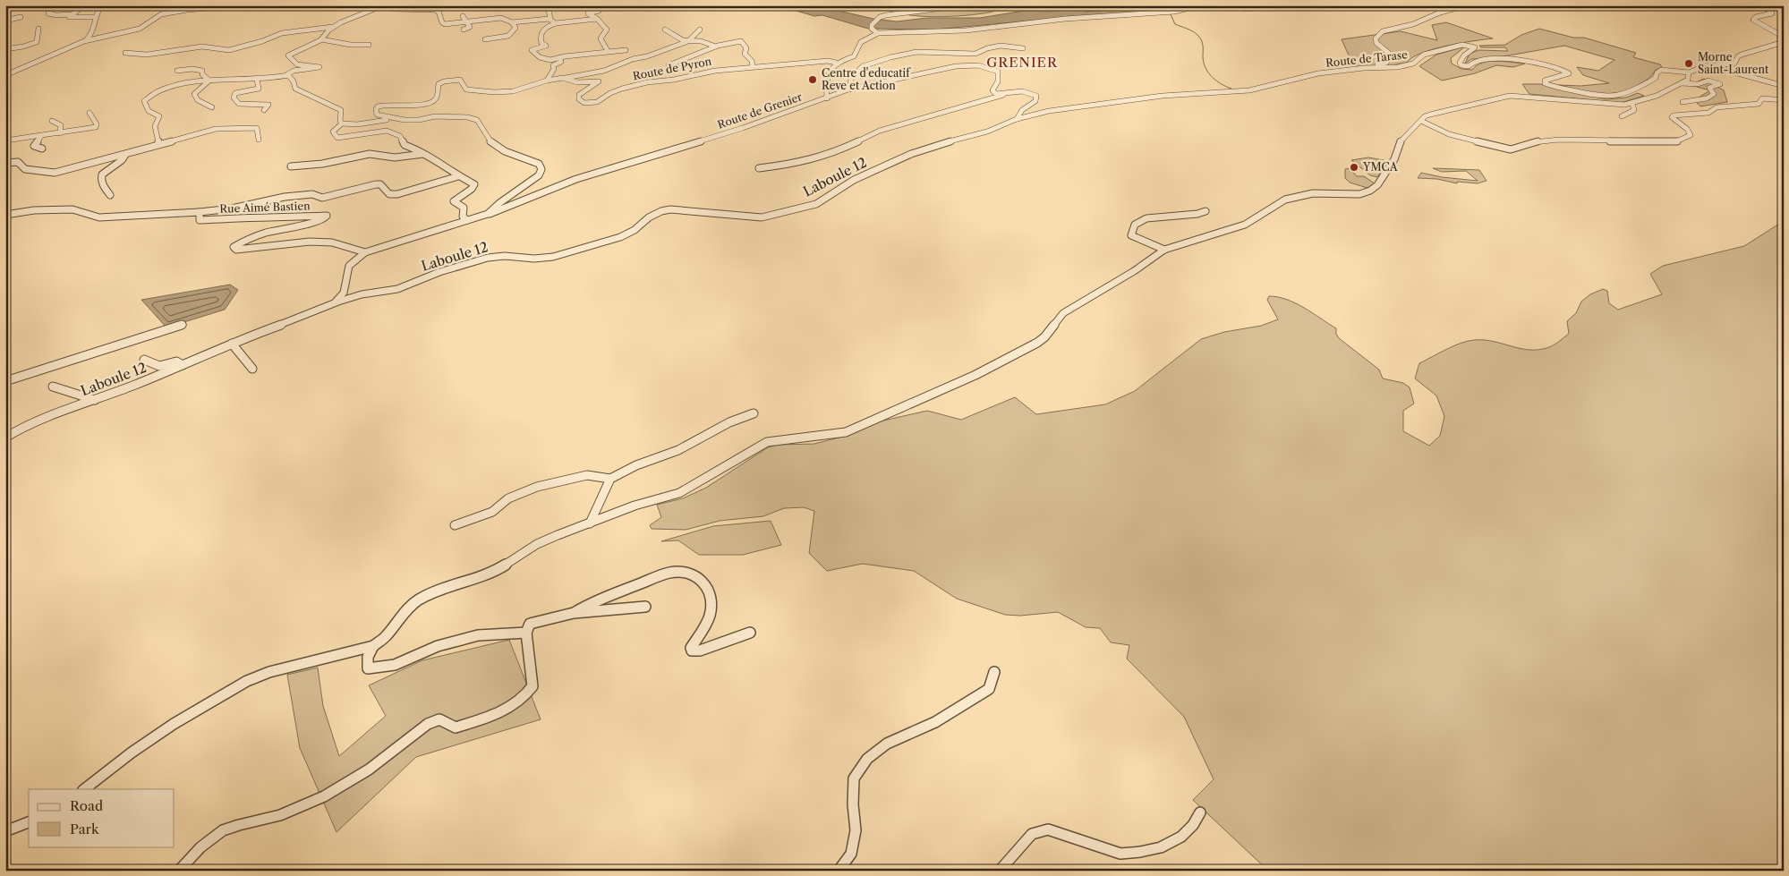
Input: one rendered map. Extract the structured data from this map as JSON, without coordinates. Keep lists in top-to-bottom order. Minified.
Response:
{"streets":{"street":["Route de Tarase","Route de Pyron","Route de Grenier","Laboule 12","Rue Aimé Bastien"]},"crossings":[["Route de Tarase","Route de Grenier"],["Route de Tarase","Laboule 12"],["Route de Pyron","Route de Grenier"],["Route de Pyron","Rue Aimé Bastien"],["Route de Grenier","Laboule 12"]],"districts":["GRENIER"],"places":["Morne Saint-Laurent","Centre d'educatif Reve et Action","YMCA"],"legend":["Road","Park"]}
